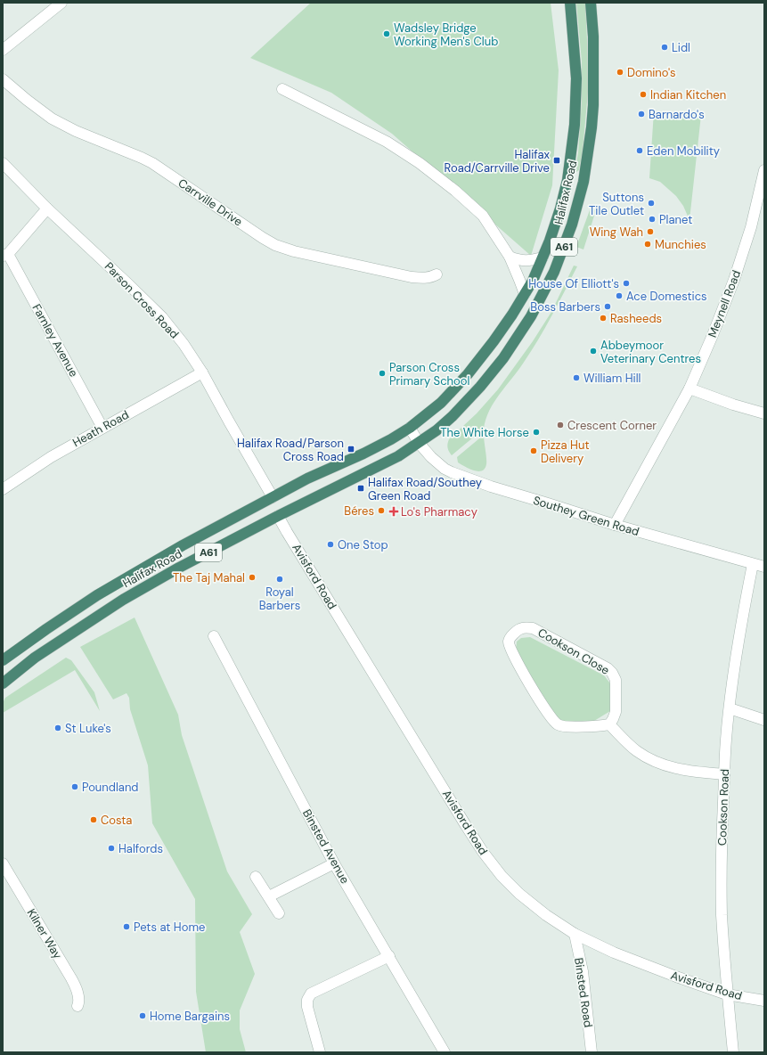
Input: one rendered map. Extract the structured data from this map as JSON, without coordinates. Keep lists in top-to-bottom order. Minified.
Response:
{"streets":{"highway":["Halifax Road","A61"],"street":["Carrville Drive","Parson Cross Road","Meynell Road","Farnley Avenue","Heath Road","Southey Green Road","Avisford Road","Cookson Close","Cookson Road","Binsted Avenue","Kilner Way","Binsted Road"]},"crossings":[["Halifax Road","Parson Cross Road"],["Halifax Road","Southey Green Road"],["Halifax Road","Avisford Road"],["Parson Cross Road","Heath Road"],["Meynell Road","Southey Green Road"],["Farnley Avenue","Heath Road"],["Southey Green Road","Cookson Road"],["Avisford Road","Cookson Road"],["Avisford Road","Binsted Road"]],"places":{"other":["Wadsley Bridge Working Men's Club","Lidl","Domino's","Indian Kitchen","Barnardo's","Eden Mobility","Suttons Tile Outlet","Planet","Wing Wah","Munchies","House Of Elliott's","Ace Domestics","Boss Barbers","Rasheeds","Abbeymoor Veterinary Centres","Parson Cross Primary School","William Hill","Crescent Corner","The White Horse","Pizza Hut Delivery","Béres","One Stop","The Taj Mahal","Royal Barbers","St Luke's","Poundland","Costa","Halfords","Pets at Home","Home Bargains"],"transit":["Halifax Road/Carrville Drive","Halifax Road/Parson Cross Road","Halifax Road/Southey Green Road"],"health":["Lo's Pharmacy"]}}
